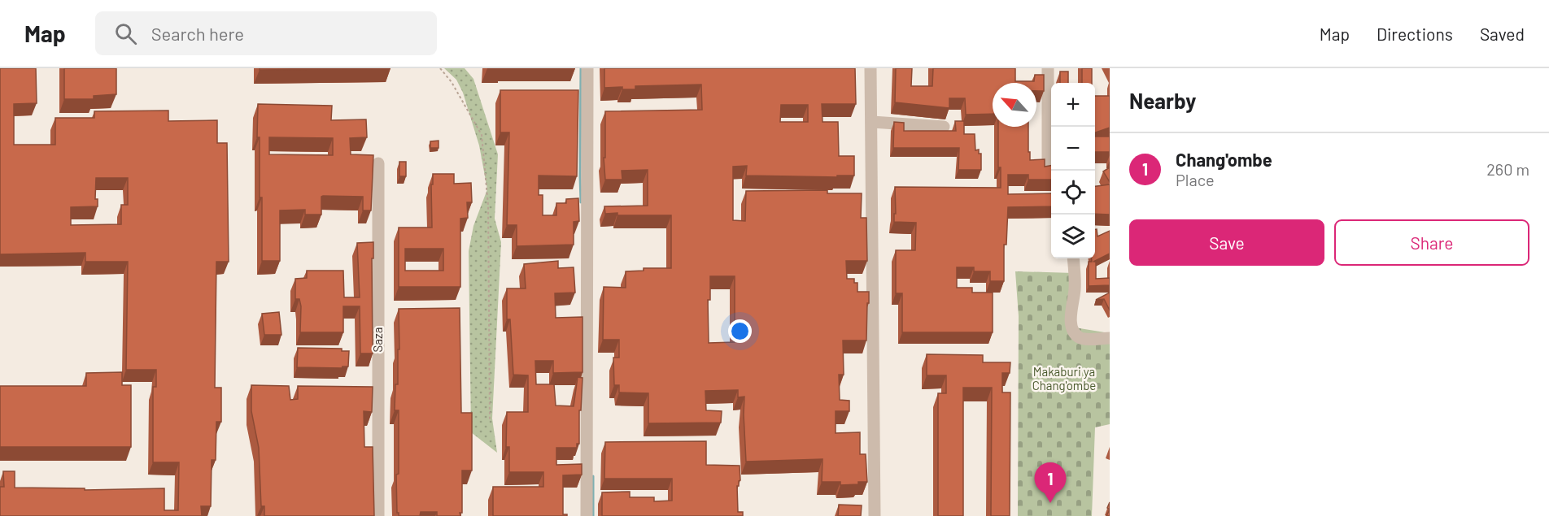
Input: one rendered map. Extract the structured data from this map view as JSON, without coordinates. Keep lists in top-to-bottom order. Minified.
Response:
{"streets":{"street":["Saza"]},"parks":["Makaburi ya Chang'ombe"],"north":"top left","page":{"header":"Map","search":"Search here","nav":["Map","Directions","Saved"],"heading":"Nearby","map_buttons":["+","−"],"list":[{"mark":"1","name":"Chang'ombe","note":"Place","value":"260 m"}],"buttons":["Save","Share"],"pins":"1"}}
